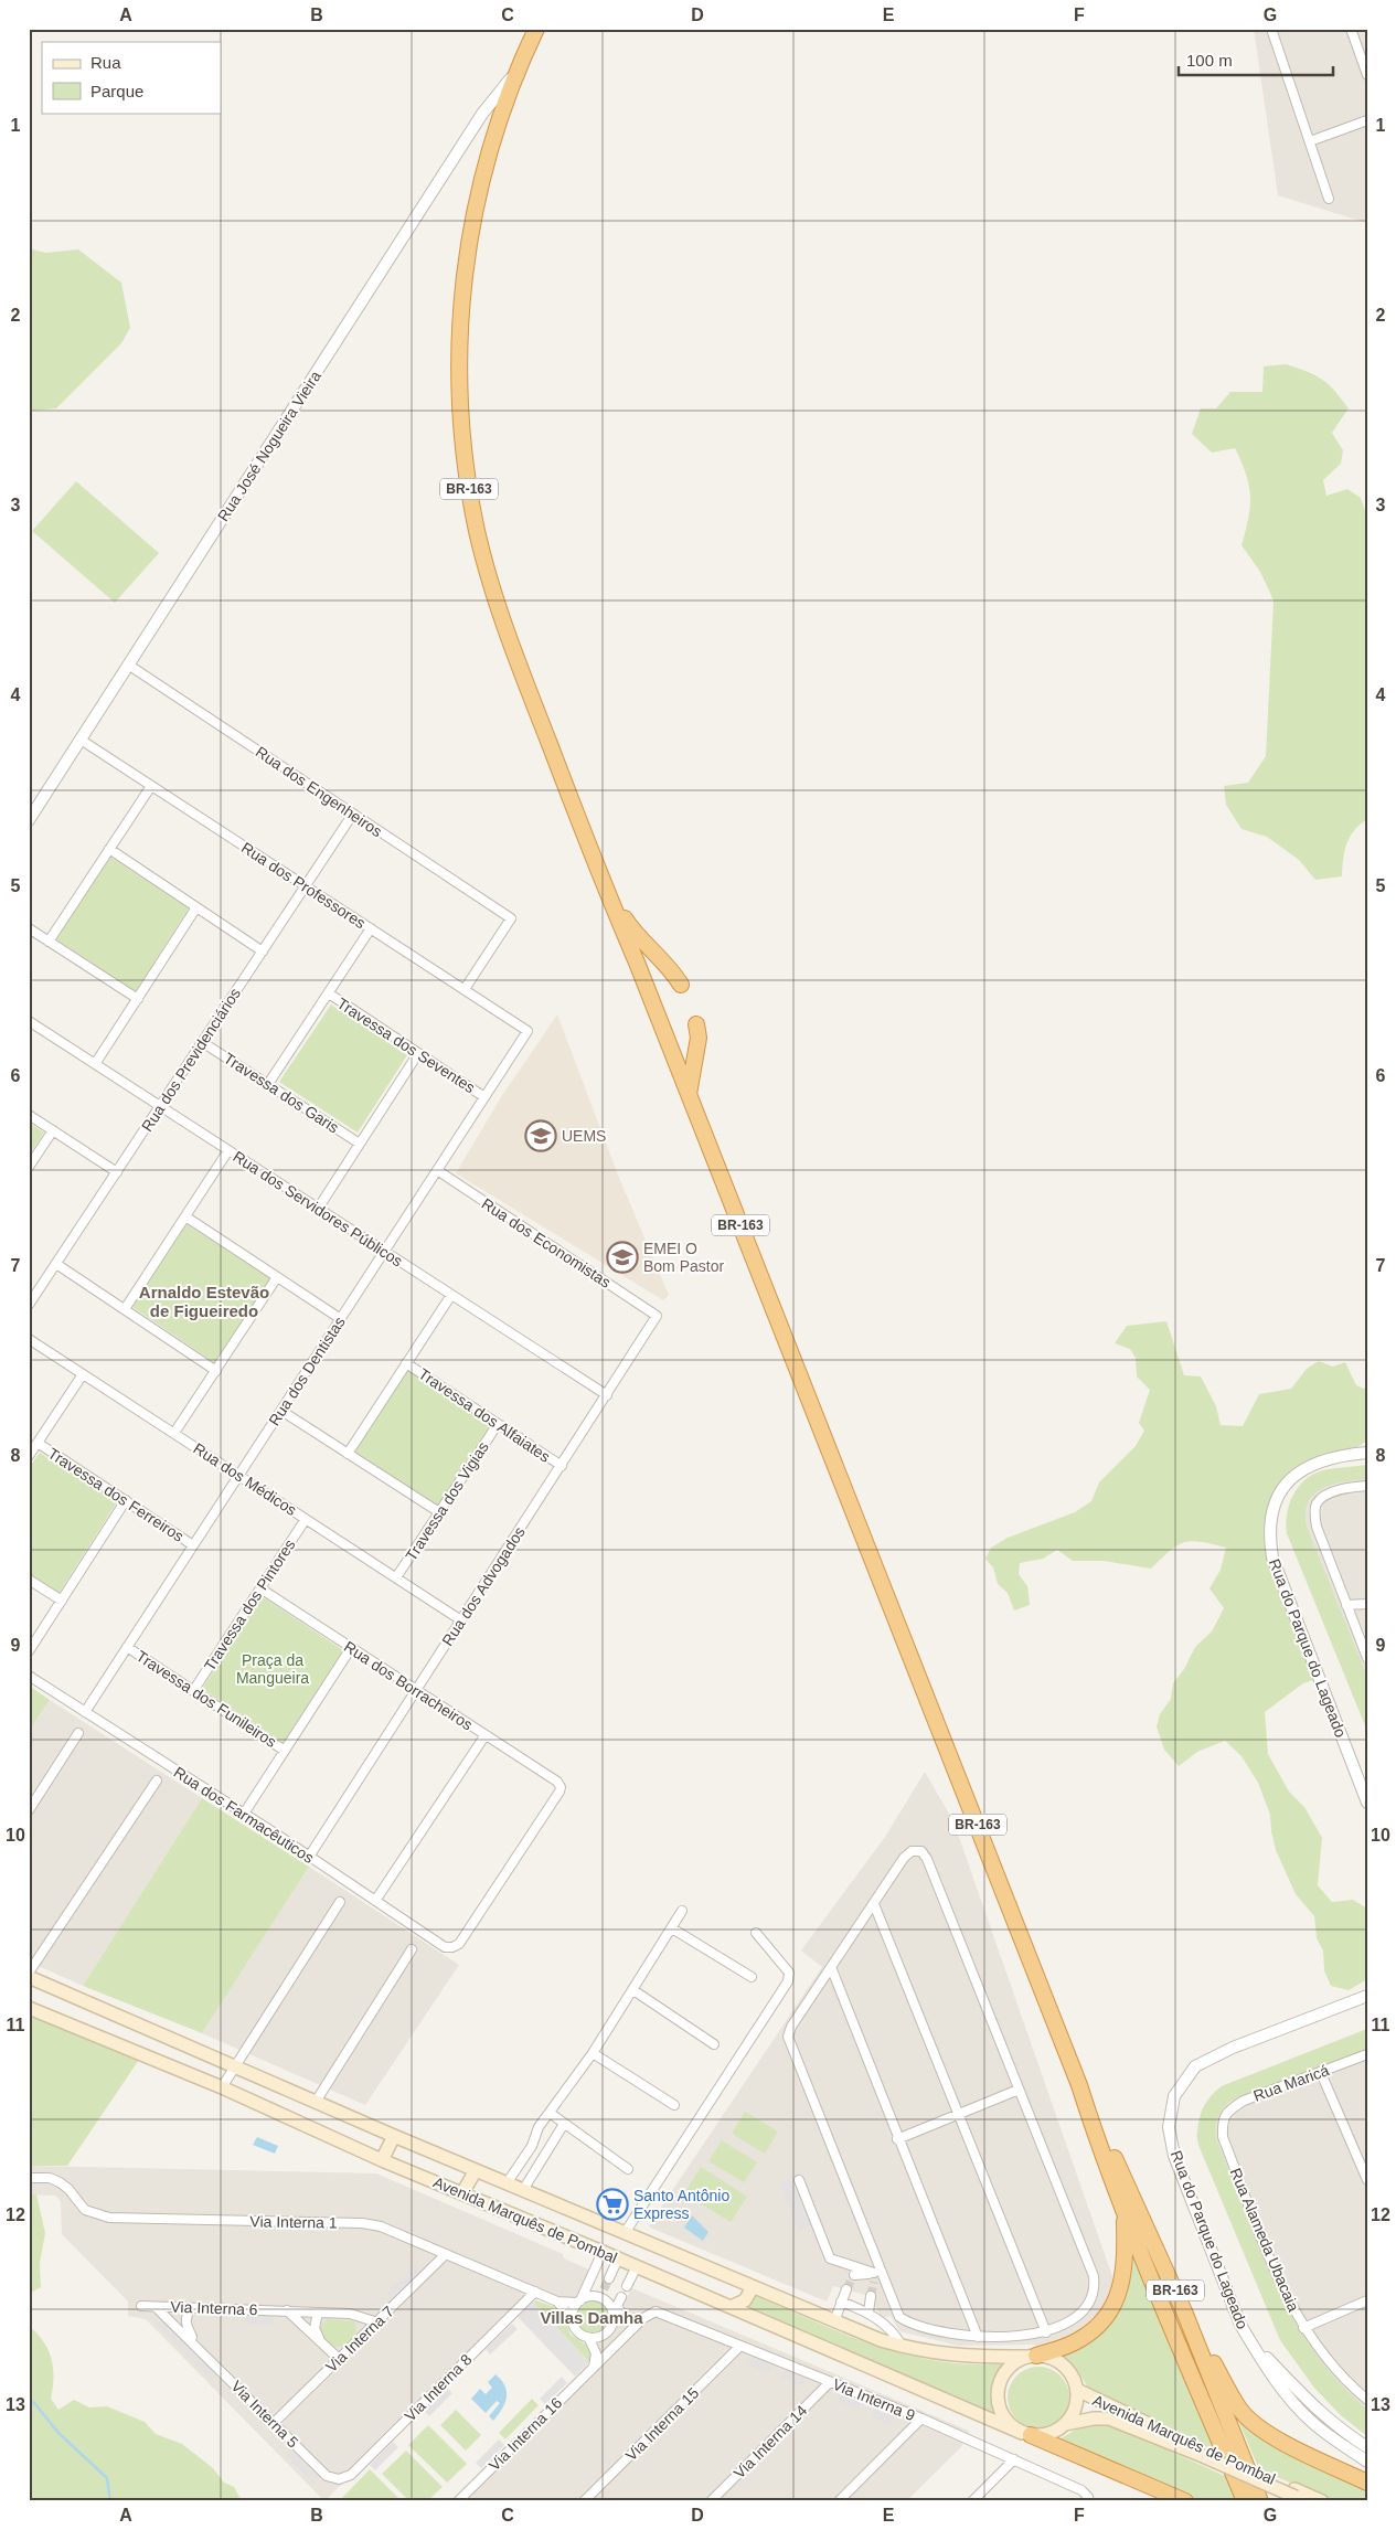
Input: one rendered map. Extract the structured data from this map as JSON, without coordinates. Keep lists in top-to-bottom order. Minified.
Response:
{"streets":{"highway":["BR-163"],"main road":["Avenida Marquês de Pombal"],"street":["Rua José Nogueira Vieira","Rua dos Engenheiros","Rua dos Professores","Travessa dos Seventes","Rua dos Previdenciários","Travessa dos Garis","Rua dos Servidores Públicos","Rua dos Economistas","Rua dos Dentistas","Travessa dos Alfaiates","Rua dos Médicos","Travessa dos Ferreiros","Travessa dos Vigias","Rua dos Advogados","Travessa dos Pintores","Rua do Parque do Lageado","Rua dos Borracheiros","Travessa dos Funileiros","Rua dos Farmacêuticos","Rua Maricá","Via Interna 1","Rua Alameda Ubacaia","Via Interna 6","Via Interna 7","Via Interna 8","Via Interna 9","Via Interna 5","Via Interna 15","Via Interna 16","Via Interna 14"]},"crossings":[["Rua José Nogueira Vieira","BR-163"],["Rua José Nogueira Vieira","Rua dos Engenheiros"],["Rua José Nogueira Vieira","Rua dos Professores"],["Rua dos Engenheiros","Rua dos Professores"],["Rua dos Engenheiros","Rua dos Previdenciários"],["Rua dos Professores","Rua dos Previdenciários"],["Rua dos Professores","Rua dos Dentistas"],["Travessa dos Seventes","Rua dos Dentistas"],["Rua dos Previdenciários","Travessa dos Garis"],["Rua dos Previdenciários","Rua dos Servidores Públicos"],["Rua dos Servidores Públicos","Rua dos Dentistas"],["Rua dos Servidores Públicos","Rua dos Advogados"],["Rua dos Economistas","Rua dos Dentistas"],["Rua dos Economistas","Rua dos Advogados"],["Rua dos Dentistas","Rua dos Médicos"],["Rua dos Dentistas","Travessa dos Ferreiros"],["Rua dos Dentistas","Travessa dos Funileiros"],["Rua dos Dentistas","Rua dos Farmacêuticos"],["Travessa dos Alfaiates","Travessa dos Vigias"],["Travessa dos Alfaiates","Rua dos Advogados"],["Rua dos Médicos","Travessa dos Vigias"],["Rua dos Médicos","Rua dos Advogados"],["Rua dos Médicos","Travessa dos Pintores"],["Rua dos Advogados","Rua dos Borracheiros"],["Rua dos Advogados","Rua dos Farmacêuticos"],["Travessa dos Pintores","Rua dos Borracheiros"],["Travessa dos Pintores","Travessa dos Funileiros"],["Rua dos Borracheiros","Rua dos Farmacêuticos"],["Rua Maricá","Rua Alameda Ubacaia"],["Via Interna 1","Via Interna 7"],["Via Interna 1","Via Interna 8"],["Via Interna 6","Via Interna 7"],["Via Interna 6","Via Interna 5"],["Via Interna 7","Via Interna 5"],["Via Interna 8","Via Interna 5"],["Via Interna 9","Via Interna 15"],["Via Interna 9","Via Interna 16"],["Via Interna 9","Via Interna 14"]],"districts":["Arnaldo Estevão de Figueiredo","Villas Damha"],"parks":["Praça da Mangueira"],"places":{"school or university":["UEMS","EMEI O Bom Pastor"],"supermarket":["Santo Antônio Express"]},"legend":["Rua","Parque"],"scale_bar":"100 m","grid":{"columns":["A","B","C","D","E","F","G"],"rows":["1","2","3","4","5","6","7","8","9","10","11","12","13"]}}
